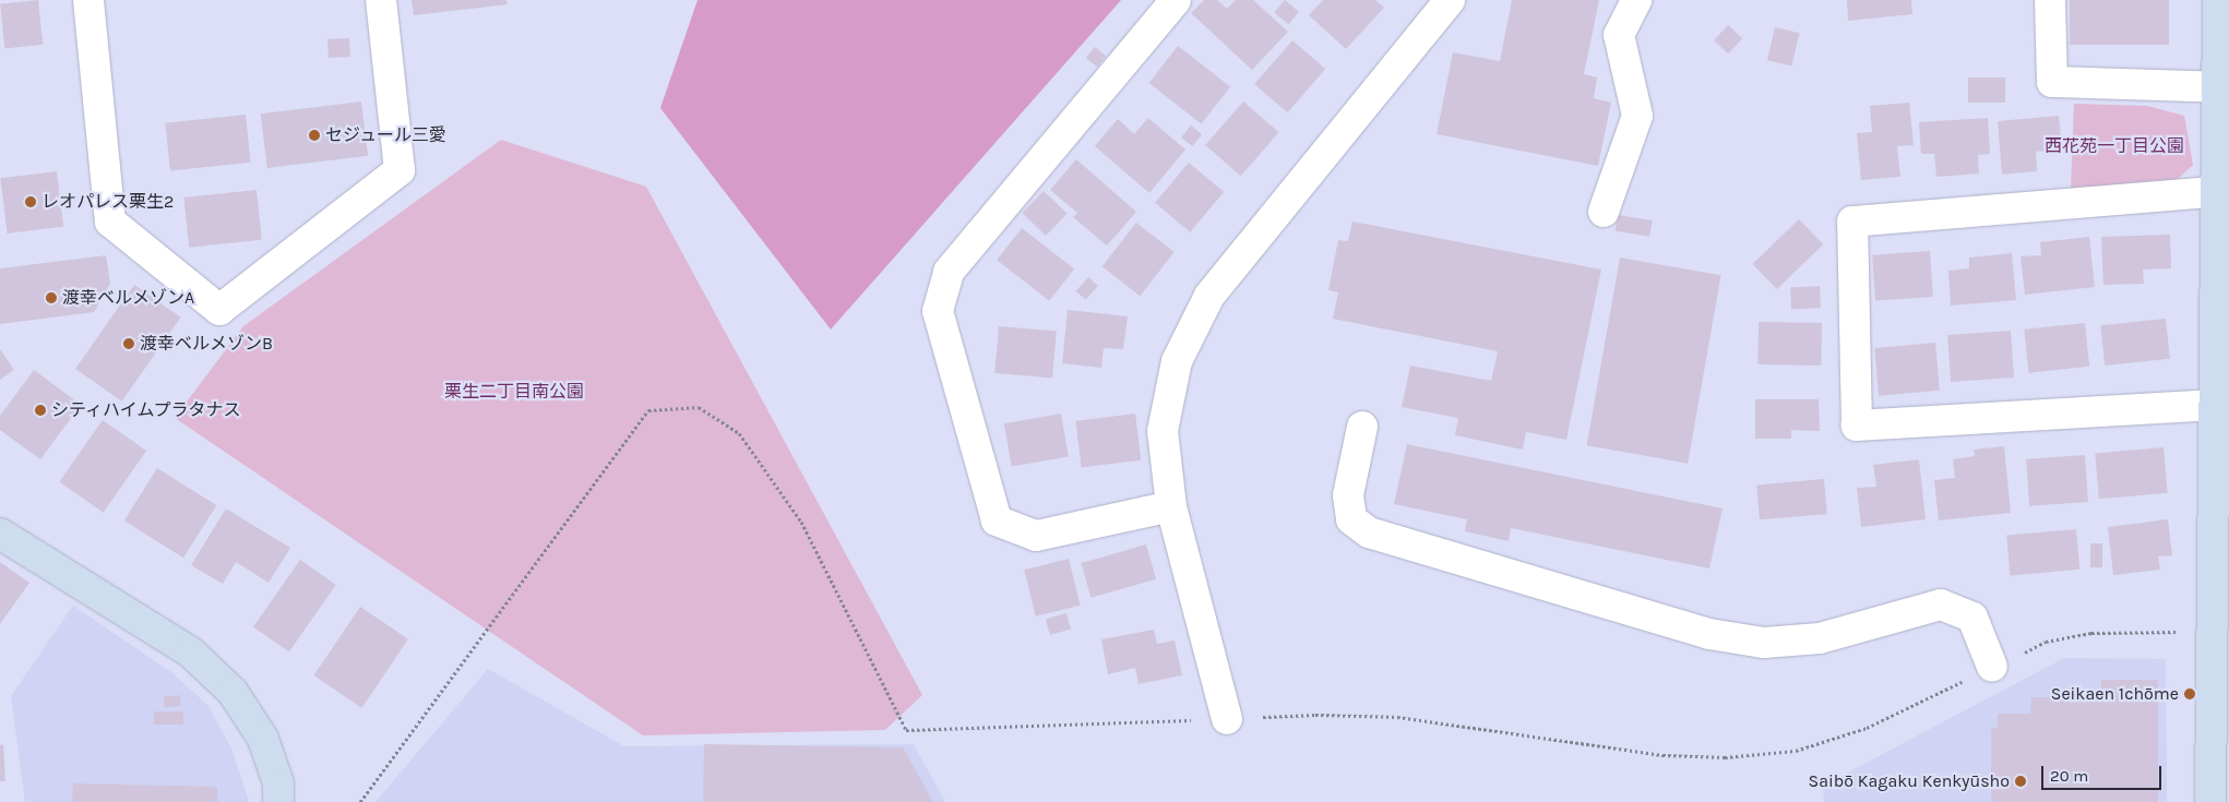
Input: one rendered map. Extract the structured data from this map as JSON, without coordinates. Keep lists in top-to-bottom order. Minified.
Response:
{"parks":["西花苑一丁目公園","栗生二丁目南公園"],"places":["セジュール三愛","レオパレス栗生2","渡幸ベルメゾンA","渡幸ベルメゾンB","シティハイムプラタナス","Seikaen 1chōme","Saibō Kagaku Kenkyūsho"],"scale_bar":"20 m"}
